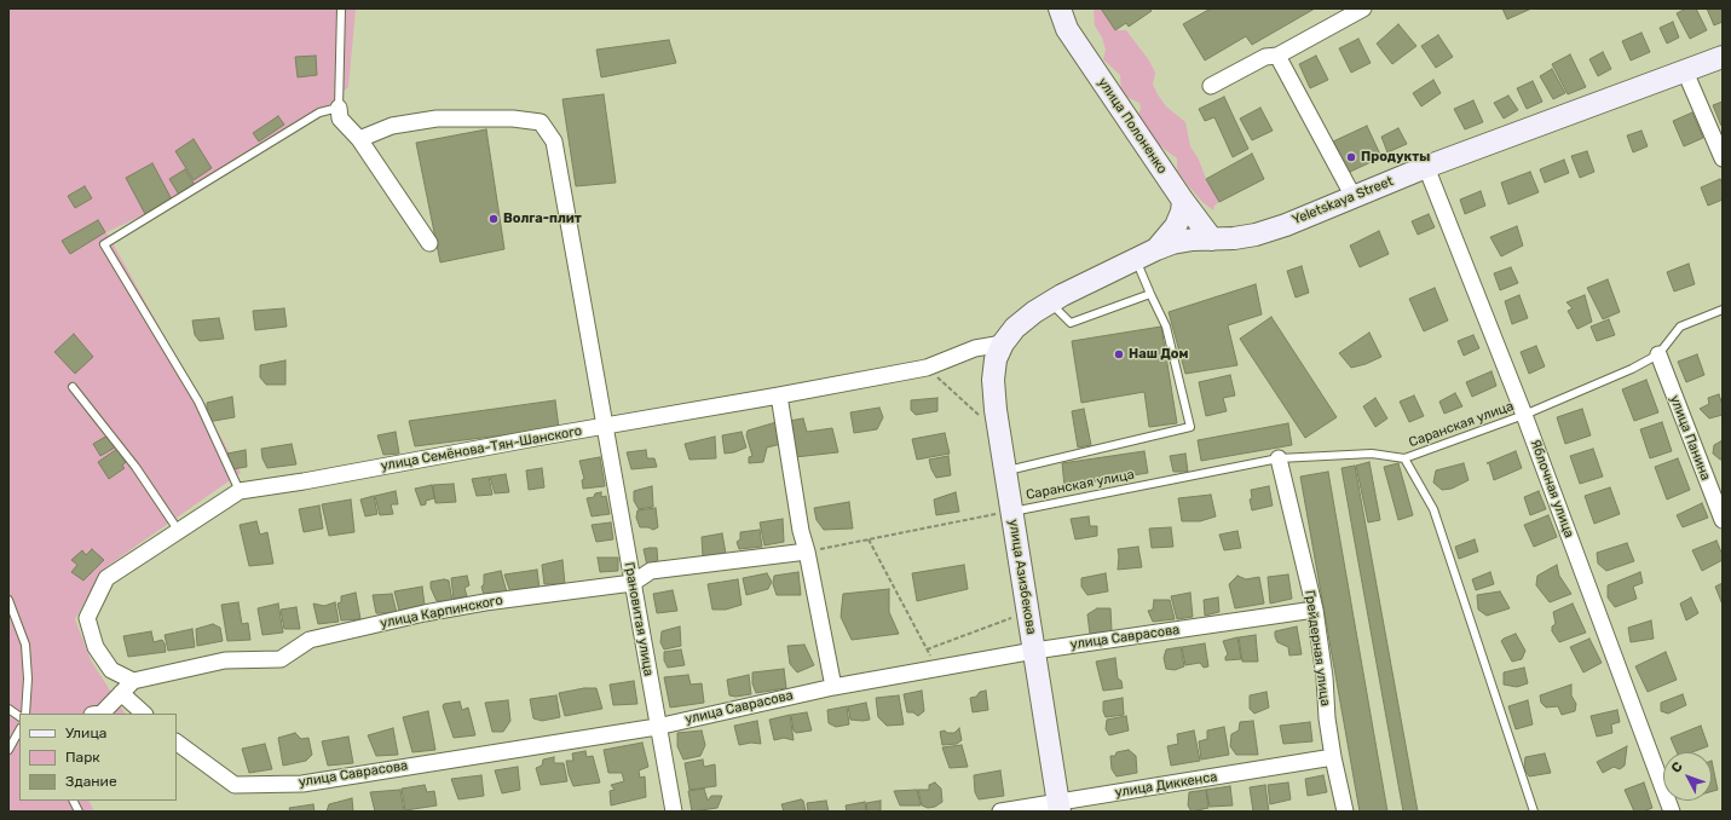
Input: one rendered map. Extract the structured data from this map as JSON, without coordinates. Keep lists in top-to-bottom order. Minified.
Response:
{"streets":{"main road":["улица Полоненко","Yeletskaya Street","улица Азизбекова"],"street":["улица Панина","улица Семёнова-Тян-Шанского","Яблочная улица","улица Карпинского","Грановитая улица","улица Саврасова","Грейдерная улица","улица Диккенса"],"lane":["Саранская улица"]},"crossings":[["улица Полоненко","Yeletskaya Street"],["Yeletskaya Street","улица Семёнова-Тян-Шанского"],["Yeletskaya Street","Яблочная улица"],["Yeletskaya Street","улица Азизбекова"],["Саранская улица","улица Панина"],["Саранская улица","Яблочная улица"],["Саранская улица","улица Азизбекова"],["Саранская улица","Грейдерная улица"],["улица Семёнова-Тян-Шанского","улица Азизбекова"],["улица Семёнова-Тян-Шанского","улица Карпинского"],["улица Семёнова-Тян-Шанского","Грановитая улица"],["улица Азизбекова","улица Саврасова"],["улица Азизбекова","улица Диккенса"],["улица Карпинского","Грановитая улица"],["Грановитая улица","улица Саврасова"],["улица Саврасова","Грейдерная улица"],["Грейдерная улица","улица Диккенса"]],"places":["Продукты","Волга-плит","Наш Дом"],"legend":["Улица","Парк","Здание"],"north":"top left"}
